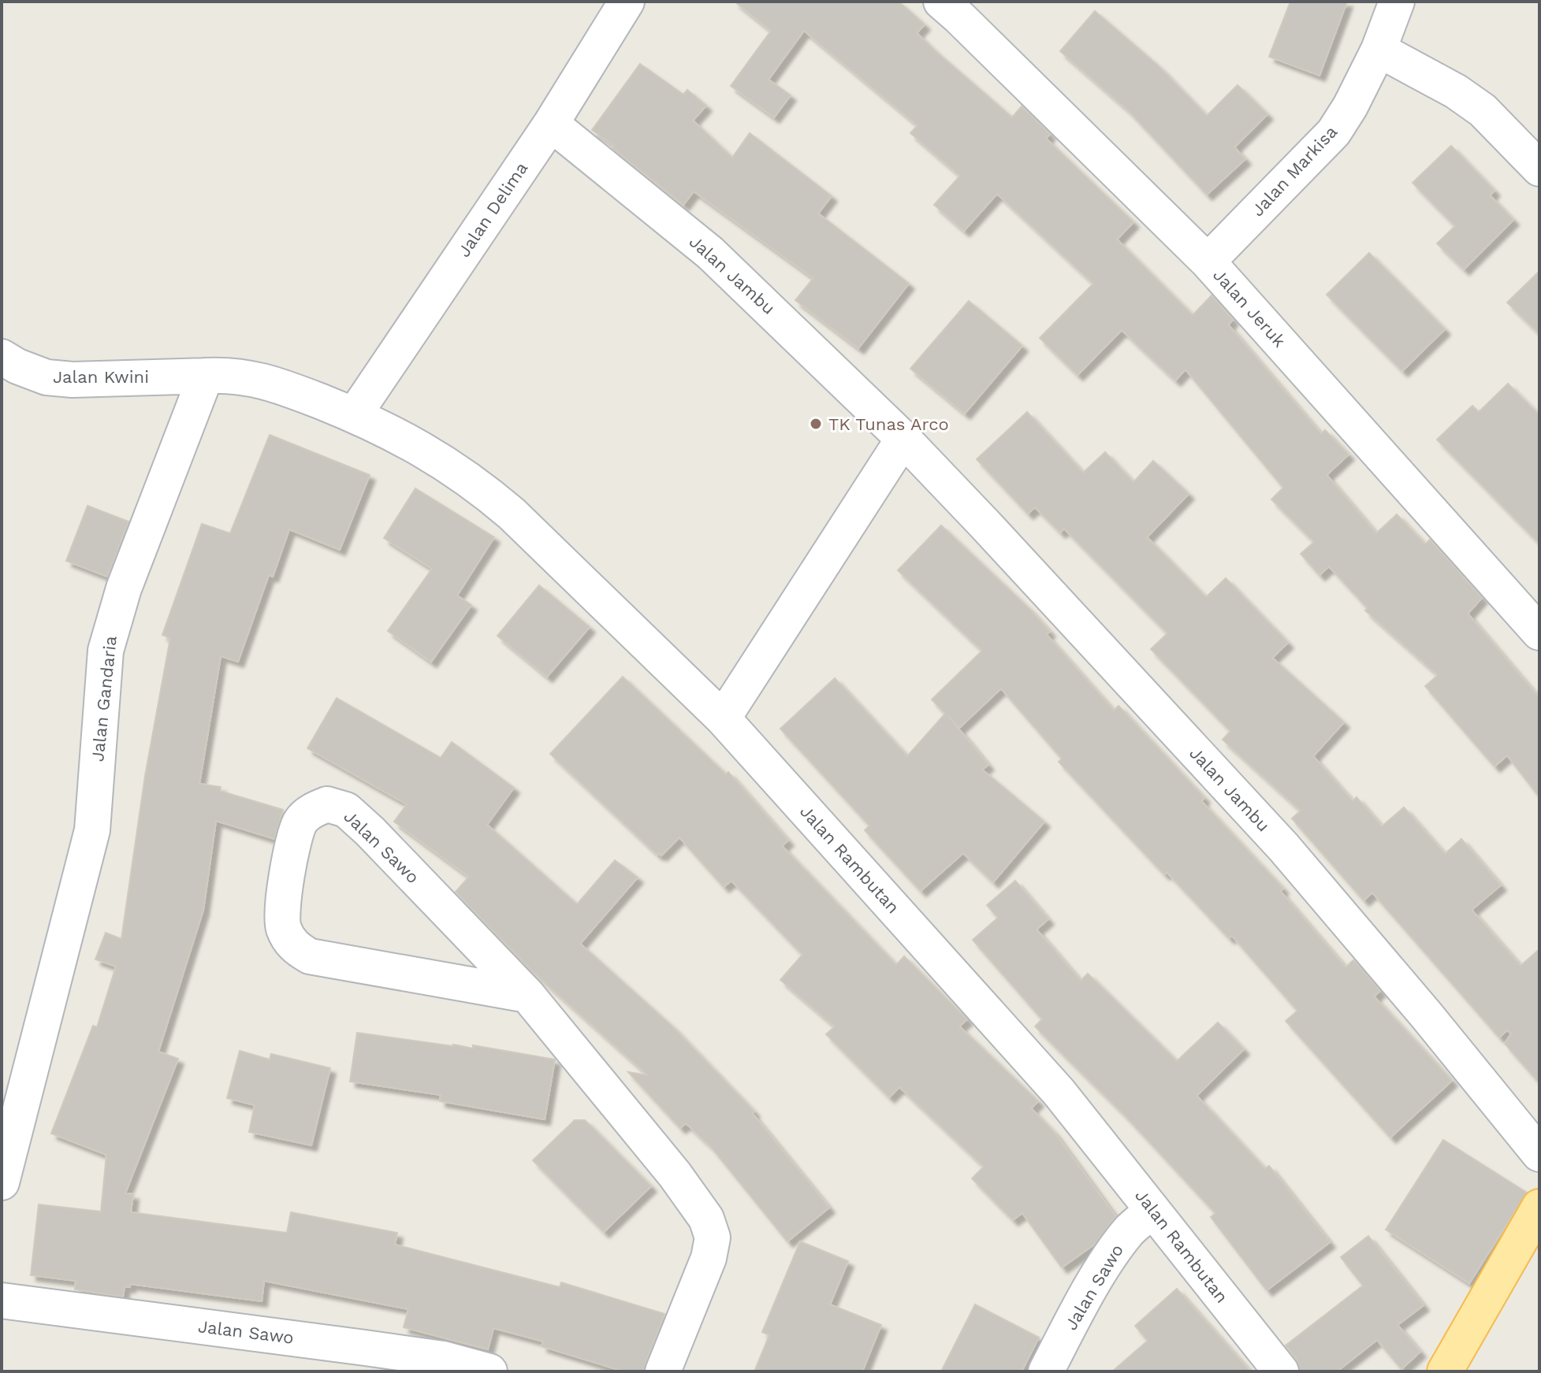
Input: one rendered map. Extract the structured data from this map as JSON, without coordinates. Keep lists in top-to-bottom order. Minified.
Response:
{"streets":{"street":["Jalan Markisa","Jalan Delima","Jalan Jambu","Jalan Jeruk","Jalan Kwini","Jalan Gandaria","Jalan Sawo","Jalan Rambutan"]},"crossings":[["Jalan Markisa","Jalan Jeruk"],["Jalan Delima","Jalan Jambu"],["Jalan Delima","Jalan Rambutan"],["Jalan Kwini","Jalan Gandaria"],["Jalan Sawo","Jalan Rambutan"]],"places":["TK Tunas Arco"]}
